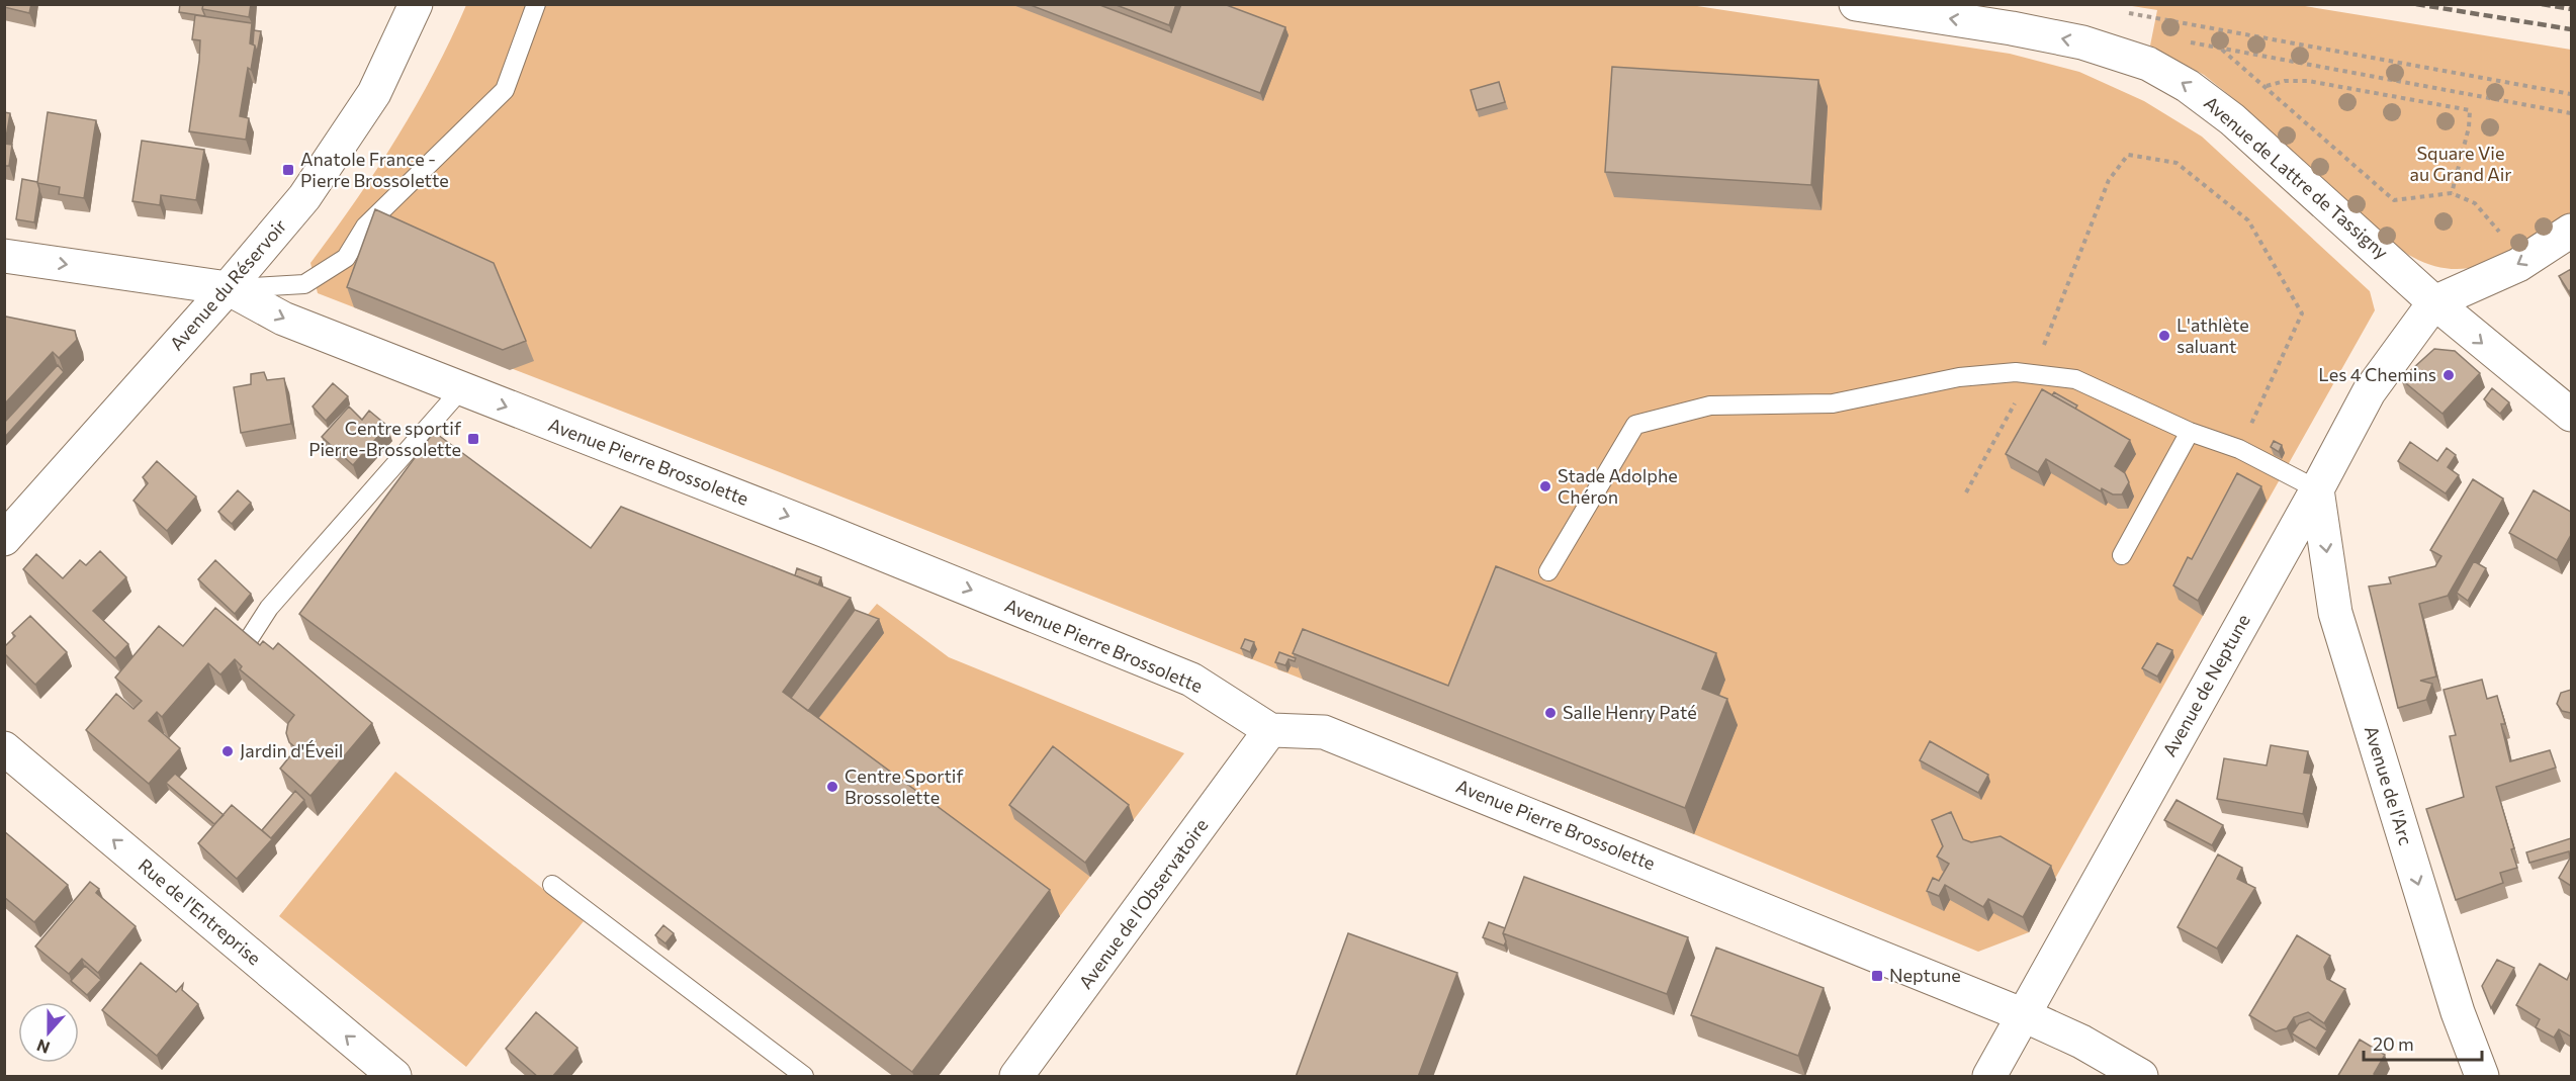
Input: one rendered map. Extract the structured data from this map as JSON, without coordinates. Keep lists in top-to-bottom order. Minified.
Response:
{"streets":{"street":["Avenue de Lattre de Tassigny","Avenue du Réservoir","Avenue Pierre Brossolette","Avenue de Neptune","Avenue de l'Arc","Avenue de l'Observatoire","Rue de l'Entreprise"]},"crossings":[["Avenue de Lattre de Tassigny","Avenue de Neptune"],["Avenue du Réservoir","Avenue Pierre Brossolette"],["Avenue Pierre Brossolette","Avenue de Neptune"],["Avenue Pierre Brossolette","Avenue de l'Observatoire"],["Avenue de Neptune","Avenue de l'Arc"]],"one_way":["Avenue Pierre Brossolette","Avenue de l'Arc","Rue de l'Entreprise"],"parks":["Square Vie au Grand Air"],"places":{"transit":["Anatole France - Pierre Brossolette","Centre sportif Pierre-Brossolette","Neptune"],"other":["L'athlète saluant","Les 4 Chemins","Stade Adolphe Chéron","Salle Henry Paté","Jardin d'Éveil","Centre Sportif Brossolette"]},"scale_bar":"20 m","north":"bottom"}
